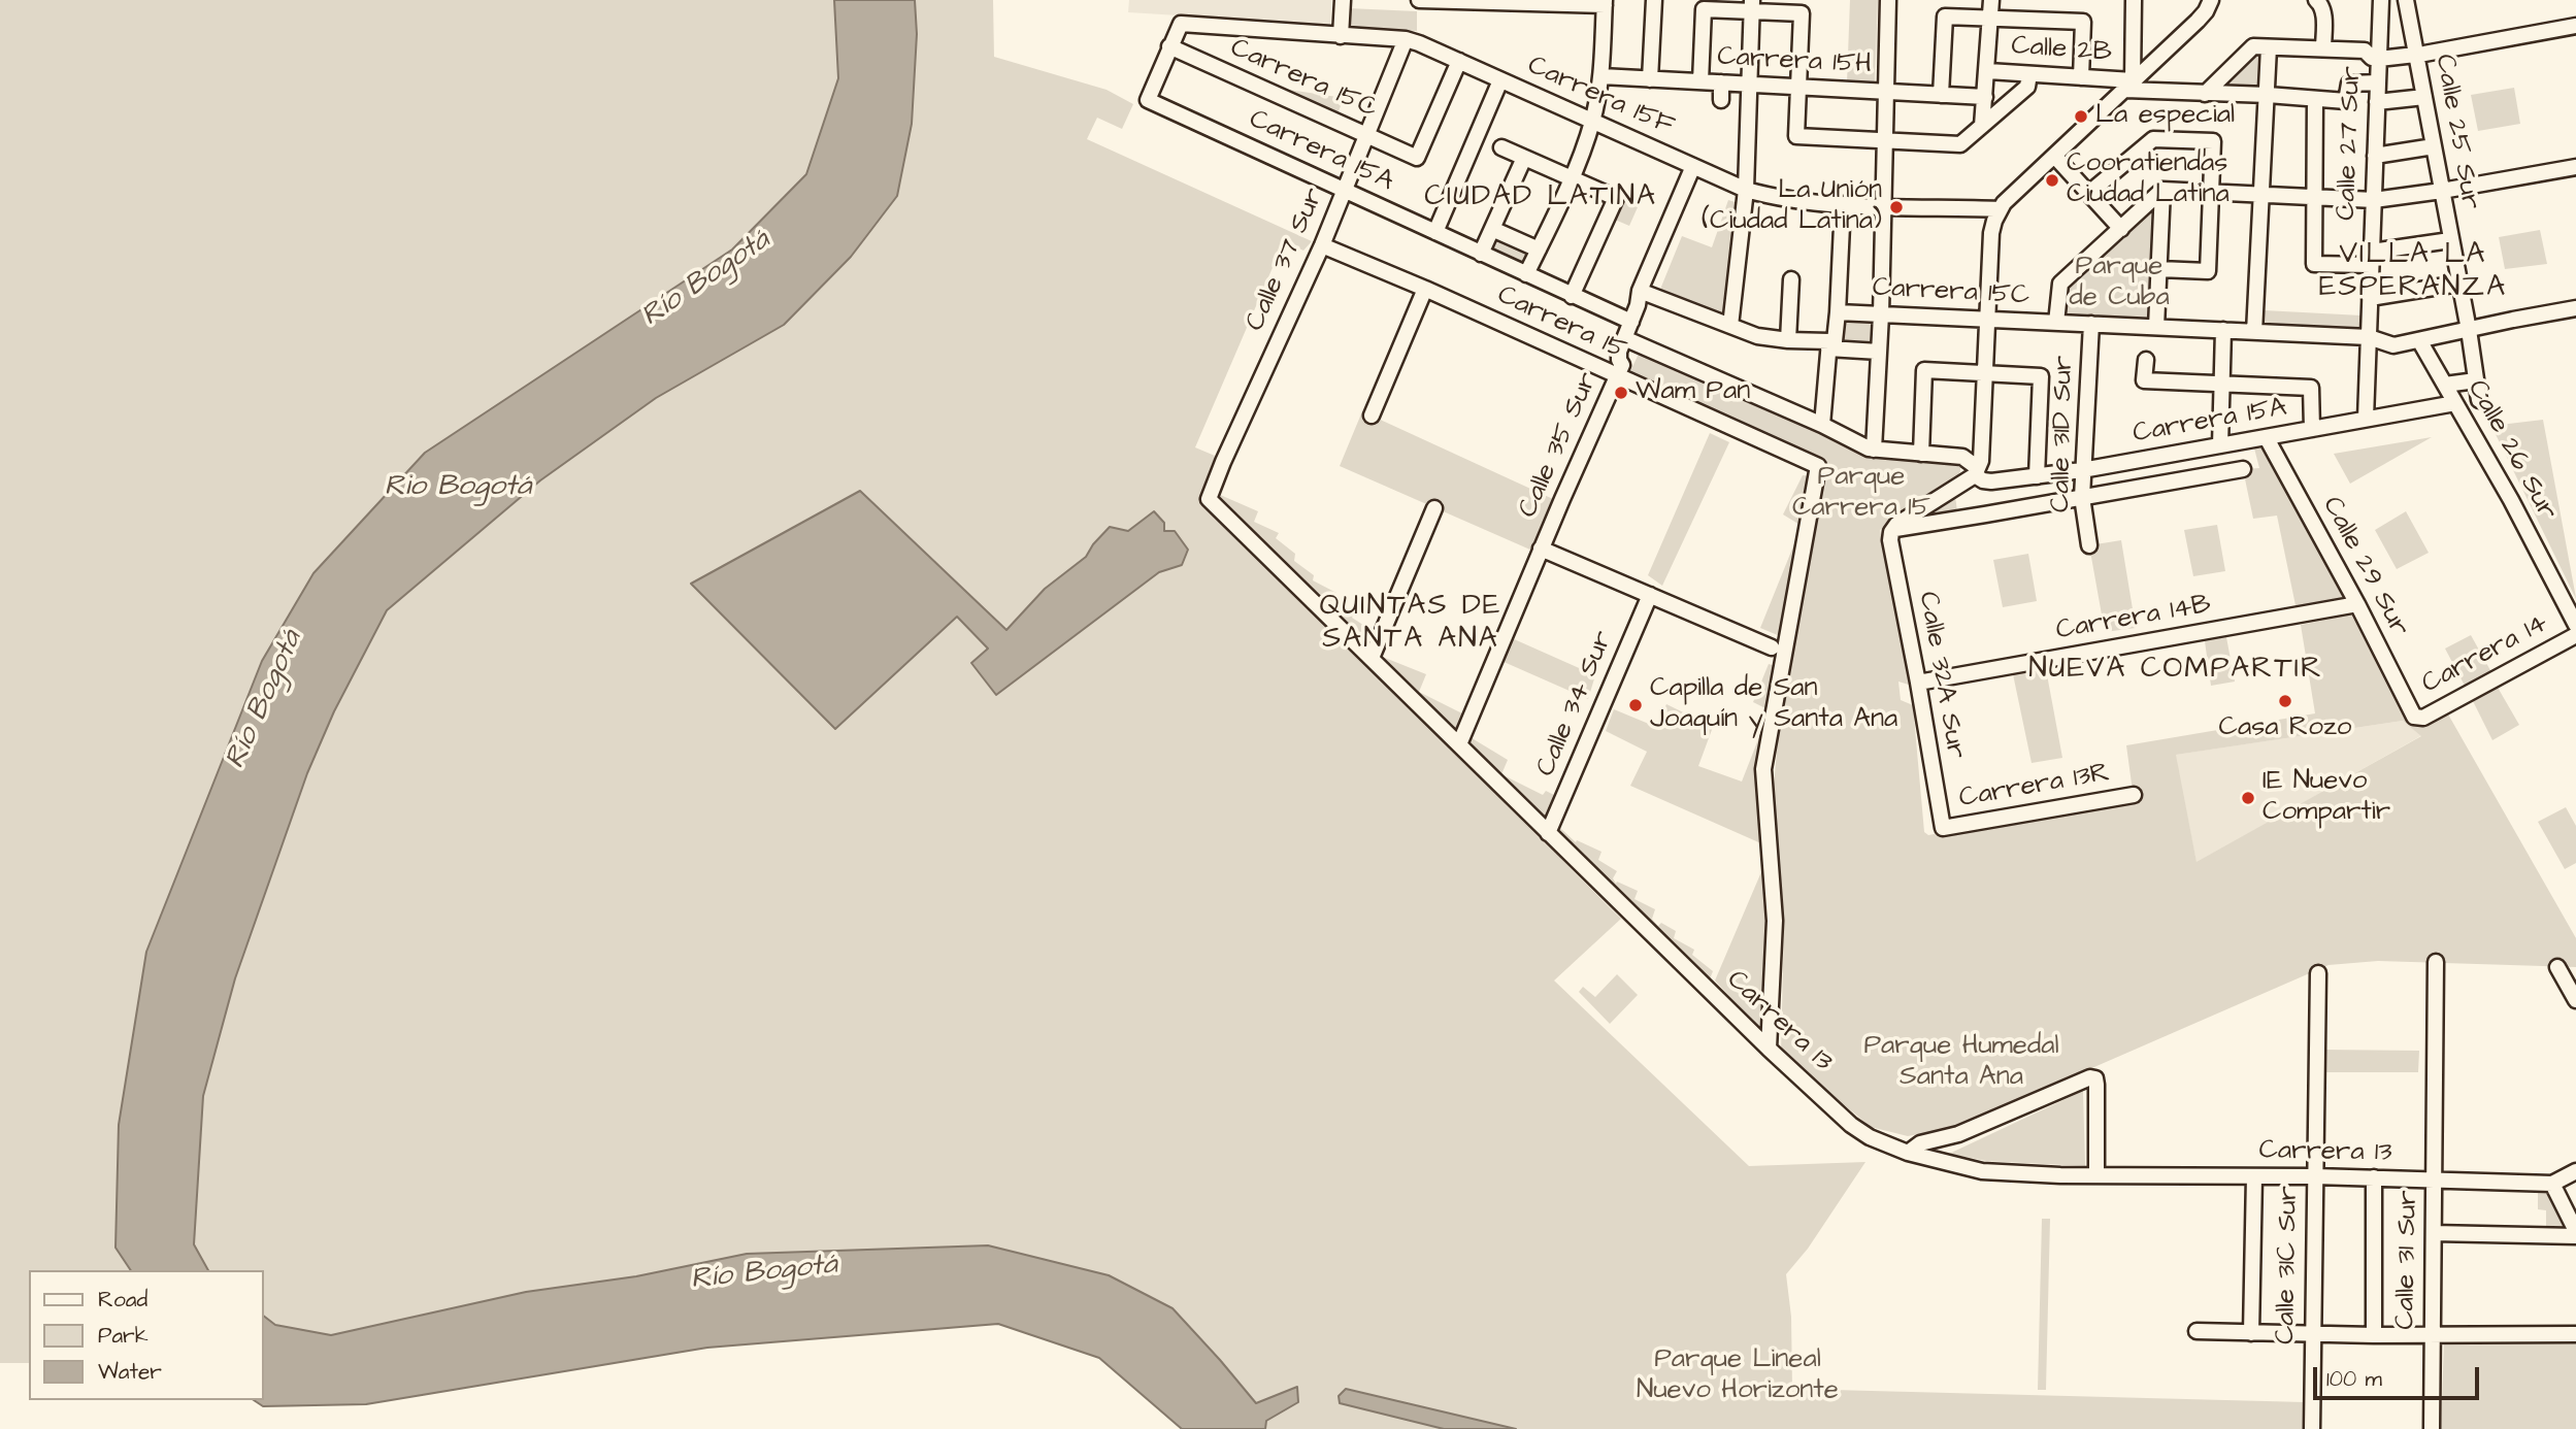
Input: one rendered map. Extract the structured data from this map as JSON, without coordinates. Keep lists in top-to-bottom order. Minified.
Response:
{"streets":{"street":["Calle 2B","Carrera 15H","Carrera 15C","Carrera 15F","Calle 25 Sur","Calle 27 Sur","Carrera 15A","Calle 37 Sur","Carrera 15","Calle 31D Sur","Calle 35 Sur","Calle 26 Sur","Calle 29 Sur","Carrera 14B","Carrera 14","Calle 32A Sur","Calle 34 Sur","Carrera 13R","Carrera 13","Calle 31 Sur","Calle 31C Sur"]},"crossings":[["Carrera 15C","Carrera 15F"],["Carrera 15C","Calle 25 Sur"],["Carrera 15C","Calle 27 Sur"],["Carrera 15C","Carrera 15A"],["Carrera 15C","Calle 37 Sur"],["Carrera 15C","Calle 31D Sur"],["Carrera 15C","Calle 26 Sur"],["Carrera 15F","Carrera 15A"],["Carrera 15F","Calle 37 Sur"],["Carrera 15F","Calle 35 Sur"],["Calle 27 Sur","Carrera 15A"],["Carrera 15A","Calle 37 Sur"],["Carrera 15A","Calle 31D Sur"],["Carrera 15A","Calle 35 Sur"],["Carrera 15A","Calle 26 Sur"],["Carrera 15A","Calle 29 Sur"],["Calle 37 Sur","Carrera 15"],["Calle 37 Sur","Carrera 13"],["Carrera 15","Calle 35 Sur"],["Carrera 15","Carrera 13"],["Calle 35 Sur","Carrera 13"],["Calle 29 Sur","Carrera 14B"],["Calle 29 Sur","Carrera 14"],["Carrera 14B","Calle 32A Sur"],["Calle 32A Sur","Carrera 13R"],["Calle 34 Sur","Carrera 13"],["Carrera 13","Calle 31 Sur"],["Carrera 13","Calle 31C Sur"]],"districts":["CIUDAD LATINA","VILLA LA ESPERANZA","QUINTAS DE SANTA ANA","NUEVA COMPARTIR"],"water":["Río Bogotá","Rio Bogotá"],"parks":["Parque de Cuba","Parque Carrera 15","Parque Humedal Santa Ana","Parque Lineal Nuevo Horizonte"],"places":["La especial","Cooratiendas Ciudad Latina","La Unión (Ciudad Latina)","Wam Pan","Casa Rozo","Capilla de San Joaquín y Santa Ana","IE Nuevo Compartir"],"legend":["Road","Park","Water"],"scale_bar":"100 m"}
